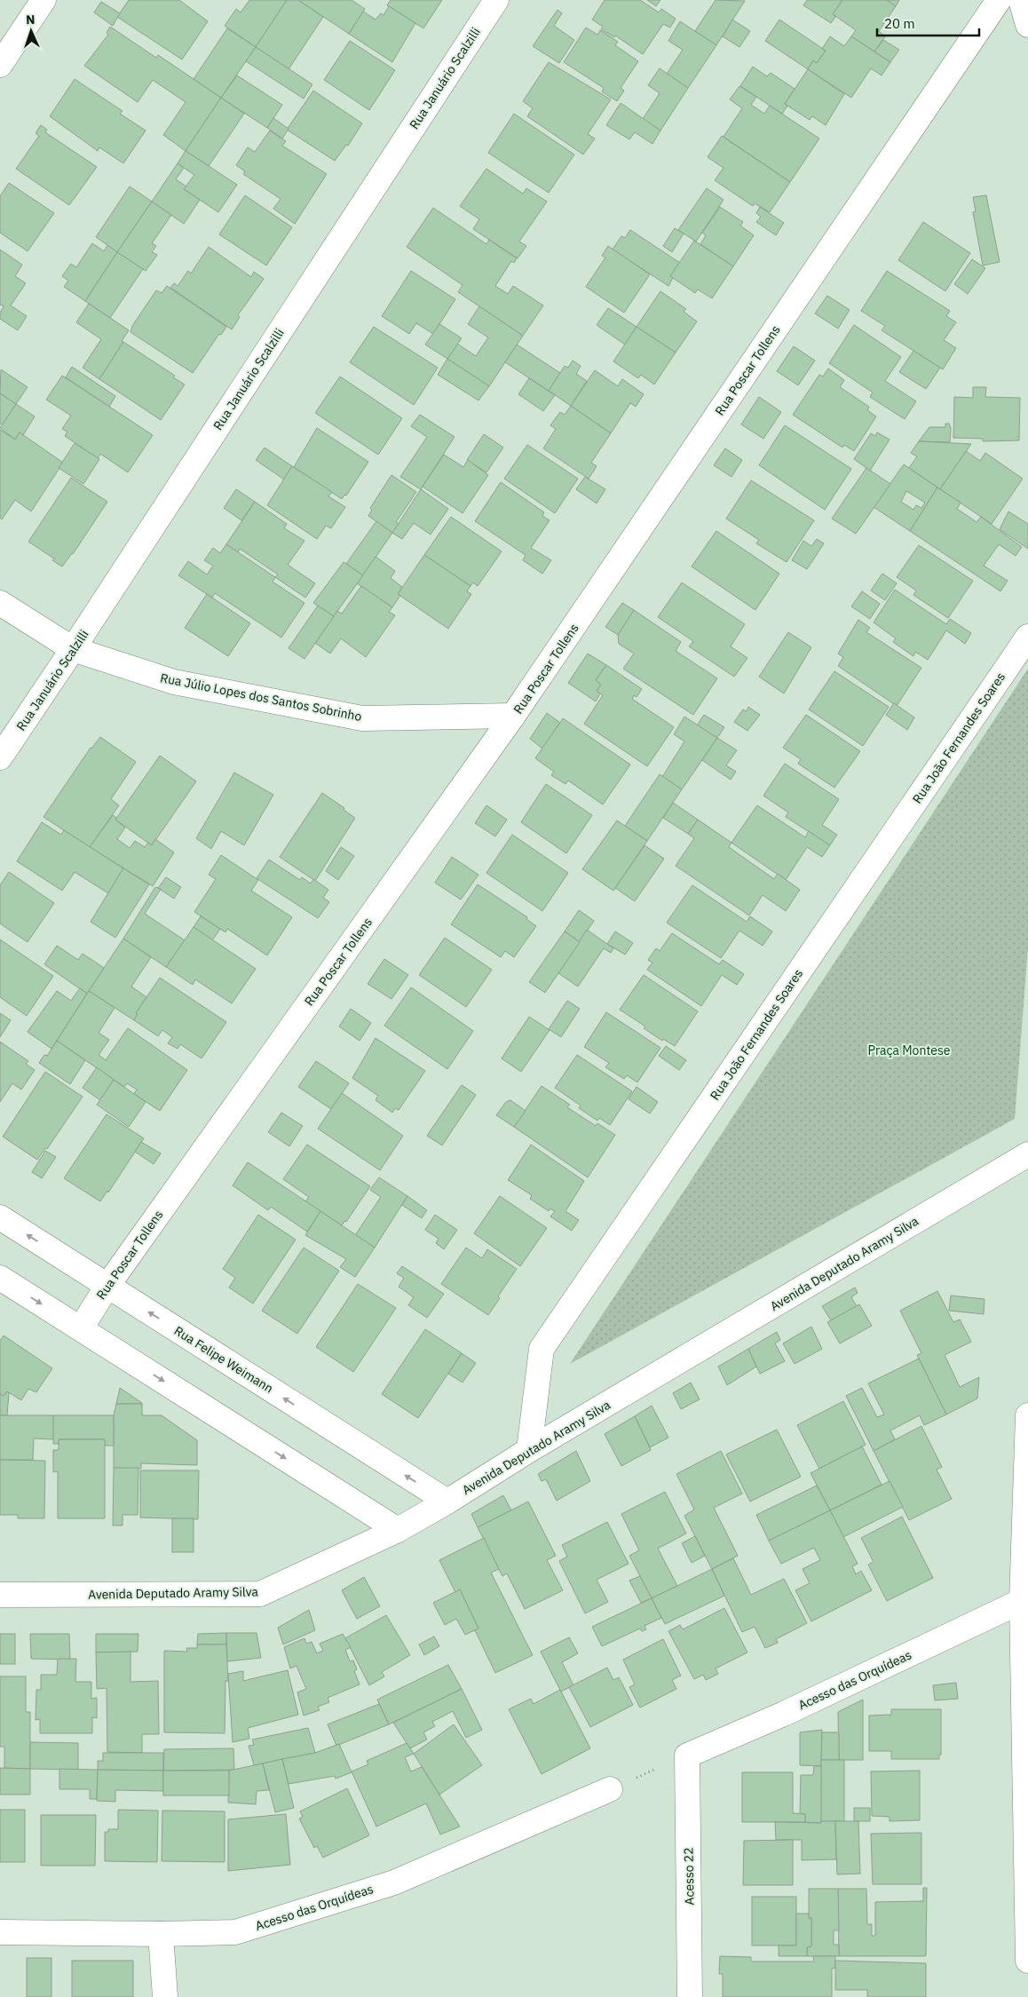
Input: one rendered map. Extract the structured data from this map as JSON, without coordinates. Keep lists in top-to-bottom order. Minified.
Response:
{"streets":{"street":["Rua Januário Scalzilli","Rua Poscar Tollens","Rua Júlio Lopes dos Santos Sobrinho","Rua João Fernandes Soares","Avenida Deputado Aramy Silva","Rua Felipe Weimann","Acesso das Orquídeas","Acesso 22"]},"crossings":[["Rua Januário Scalzilli","Rua Júlio Lopes dos Santos Sobrinho"],["Rua Poscar Tollens","Rua Júlio Lopes dos Santos Sobrinho"],["Rua Poscar Tollens","Rua Felipe Weimann"],["Rua João Fernandes Soares","Avenida Deputado Aramy Silva"],["Avenida Deputado Aramy Silva","Rua Felipe Weimann"],["Acesso das Orquídeas","Acesso 22"]],"parks":["Praça Montese"],"scale_bar":"20 m","north":"top"}
